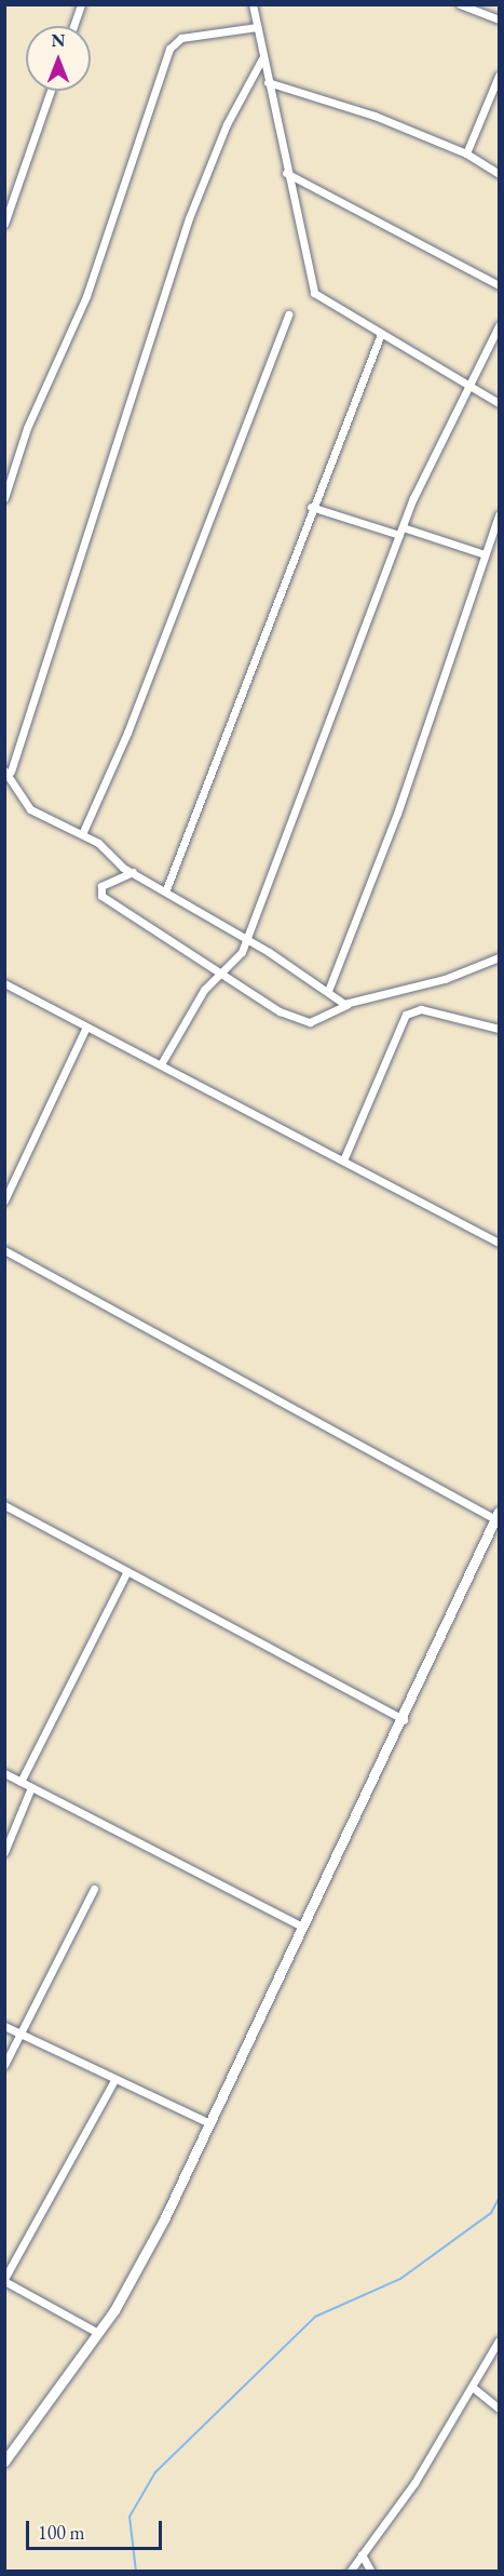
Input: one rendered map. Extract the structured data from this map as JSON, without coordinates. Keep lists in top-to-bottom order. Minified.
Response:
{"scale_bar":"100 m","north":"top"}
